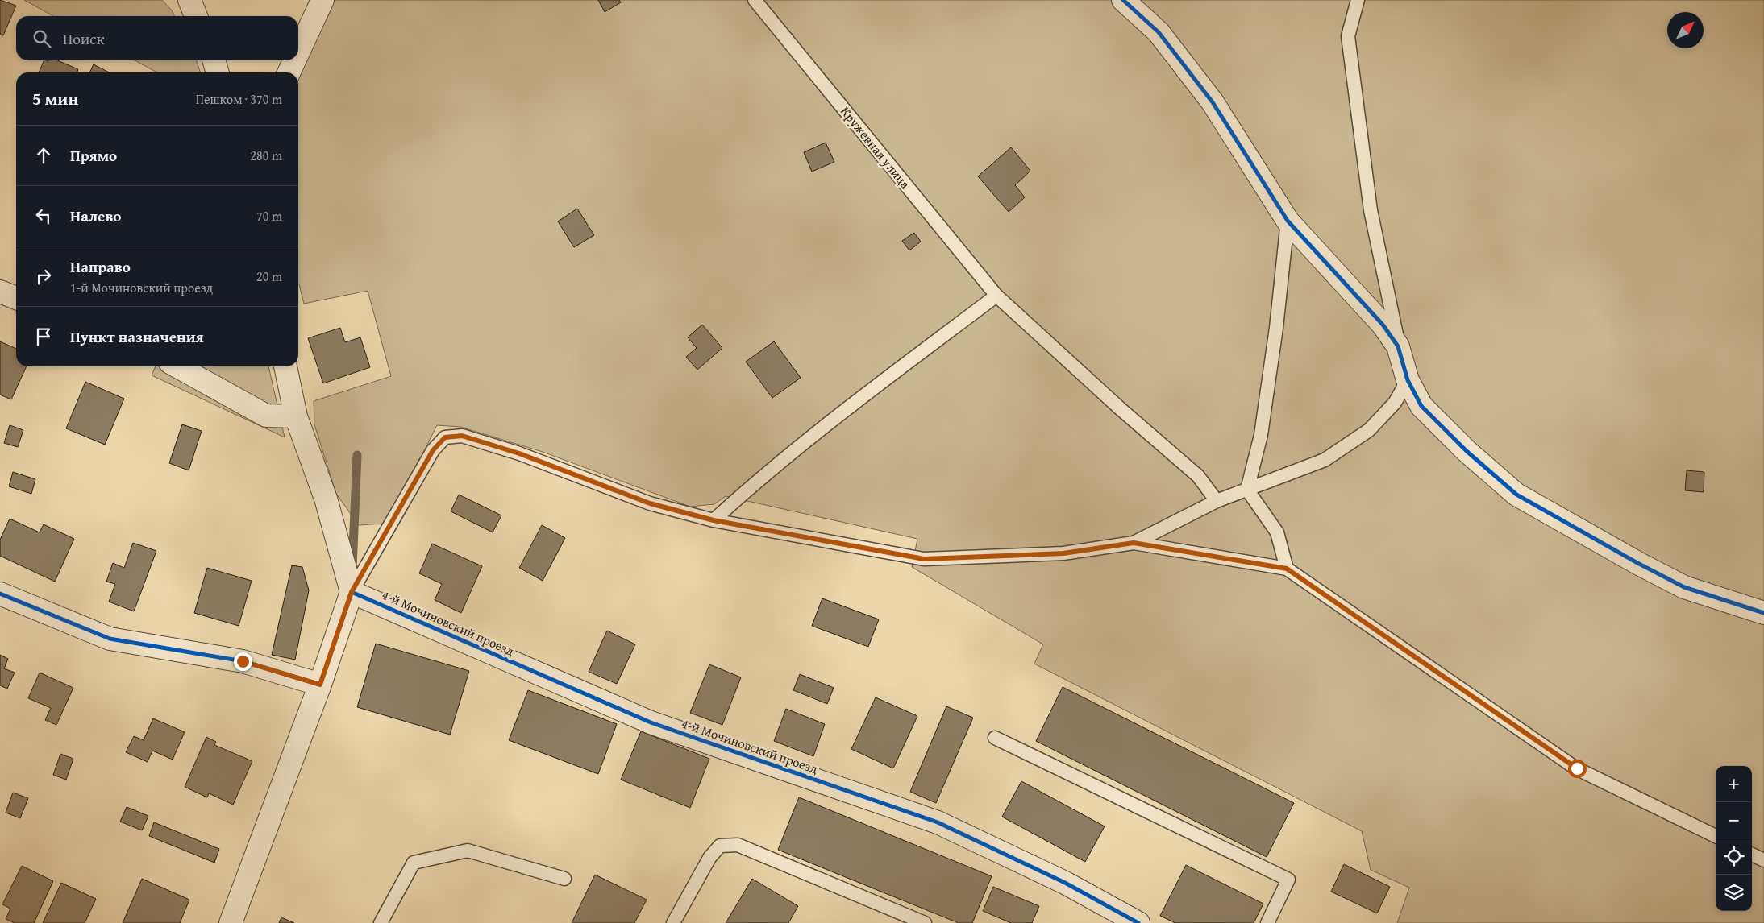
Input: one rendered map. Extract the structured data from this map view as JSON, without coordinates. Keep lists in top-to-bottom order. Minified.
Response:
{"streets":{"street":["4-й Мочиновский проезд"],"lane":["Кружевная улица"]},"north":"top right","page":{"search":"Поиск","heading":["5 мин","Пешком · 370 m"],"list":[["Прямо","280 m"],["Налево","70 m"],["Направо","1-й Мочиновский проезд","20 m"],"Пункт назначения"],"map_buttons":["+","−"]}}
